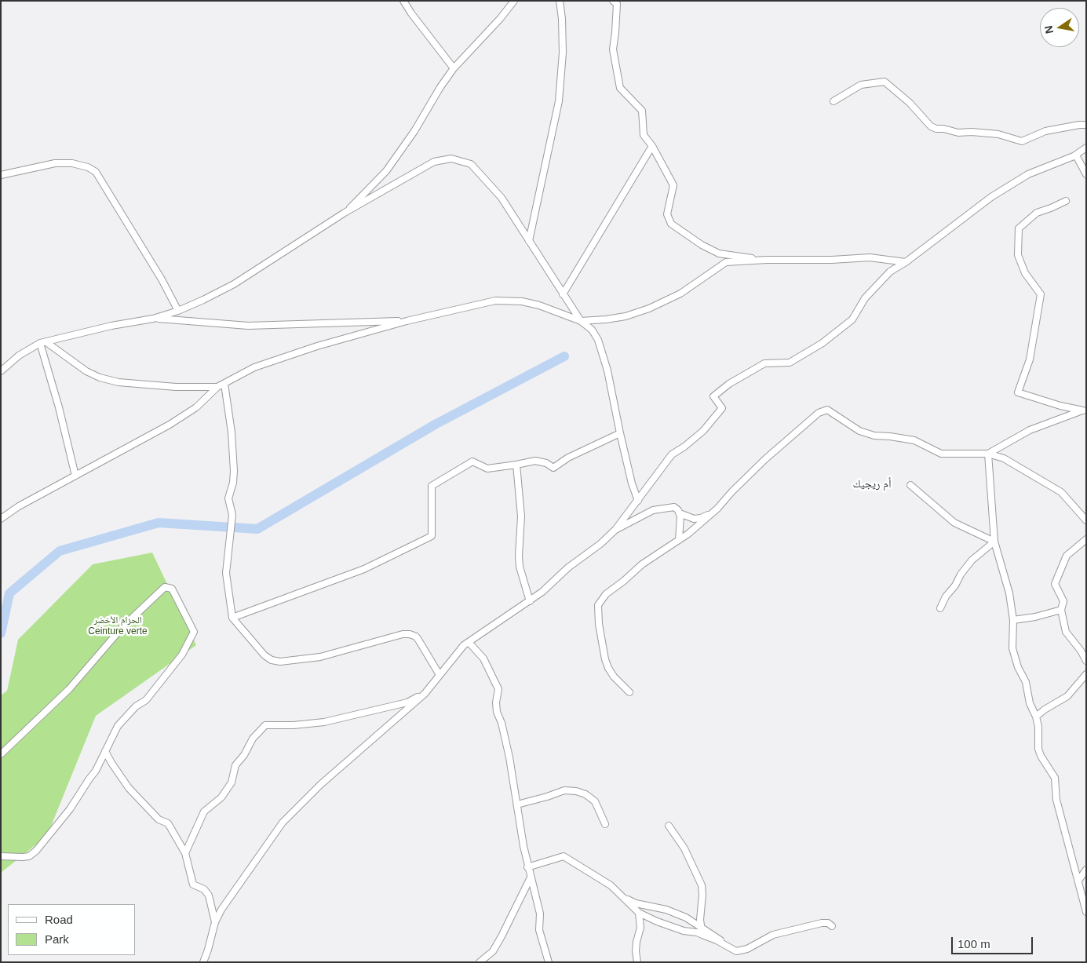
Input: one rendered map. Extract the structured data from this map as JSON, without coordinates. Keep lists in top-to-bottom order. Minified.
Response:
{"districts":["أم ريجيك"],"parks":["الحزام الأخضر Ceinture verte"],"legend":["Road","Park"],"scale_bar":"100 m","north":"left"}
